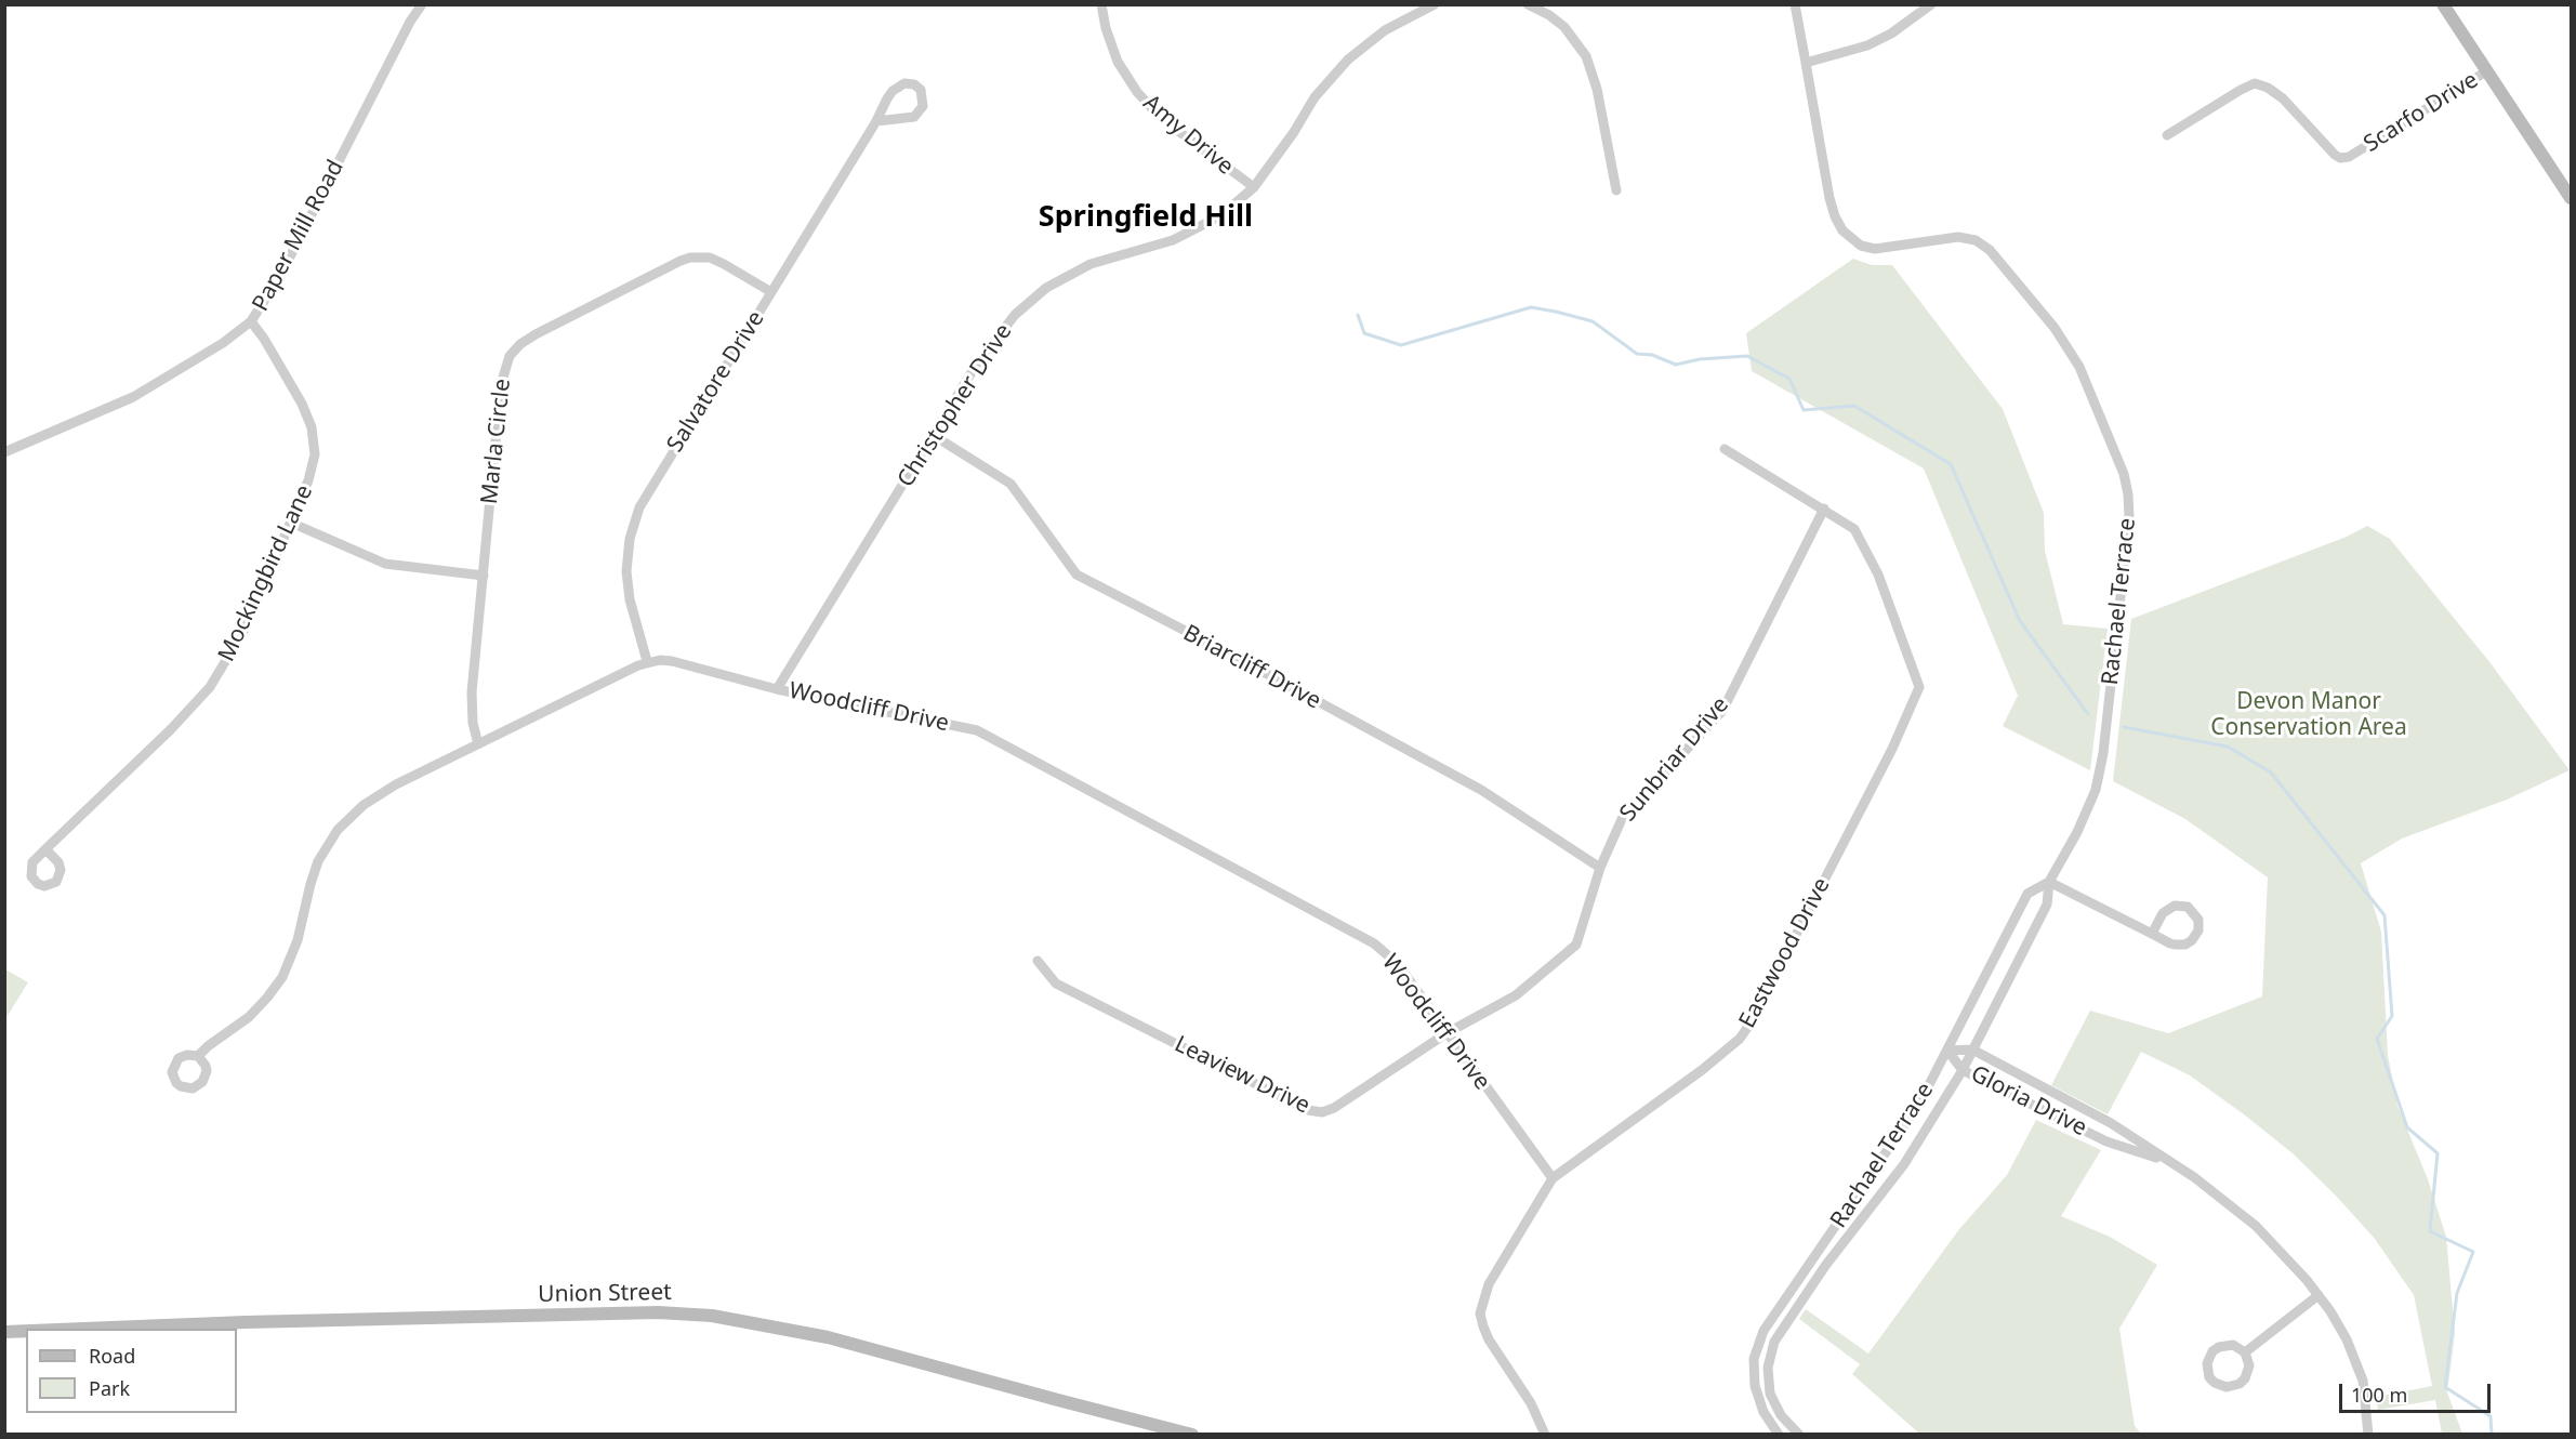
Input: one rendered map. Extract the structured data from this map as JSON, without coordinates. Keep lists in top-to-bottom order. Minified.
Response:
{"streets":{"main road":["Union Street"],"street":["Scarfo Drive","Amy Drive","Paper Mill Road","Salvatore Drive","Christopher Drive","Marla Circle","Mockingbird Lane","Rachael Terrace","Briarcliff Drive","Woodcliff Drive","Sunbriar Drive","Eastwood Drive","Leaview Drive","Gloria Drive"]},"crossings":[["Amy Drive","Christopher Drive"],["Paper Mill Road","Mockingbird Lane"],["Salvatore Drive","Marla Circle"],["Salvatore Drive","Woodcliff Drive"],["Christopher Drive","Briarcliff Drive"],["Christopher Drive","Woodcliff Drive"],["Marla Circle","Woodcliff Drive"],["Rachael Terrace","Gloria Drive"],["Briarcliff Drive","Sunbriar Drive"],["Woodcliff Drive","Sunbriar Drive"],["Woodcliff Drive","Eastwood Drive"],["Woodcliff Drive","Leaview Drive"],["Sunbriar Drive","Eastwood Drive"],["Sunbriar Drive","Leaview Drive"]],"districts":["Springfield Hill"],"parks":["Devon Manor Conservation Area"],"legend":["Road","Park"],"scale_bar":"100 m"}
